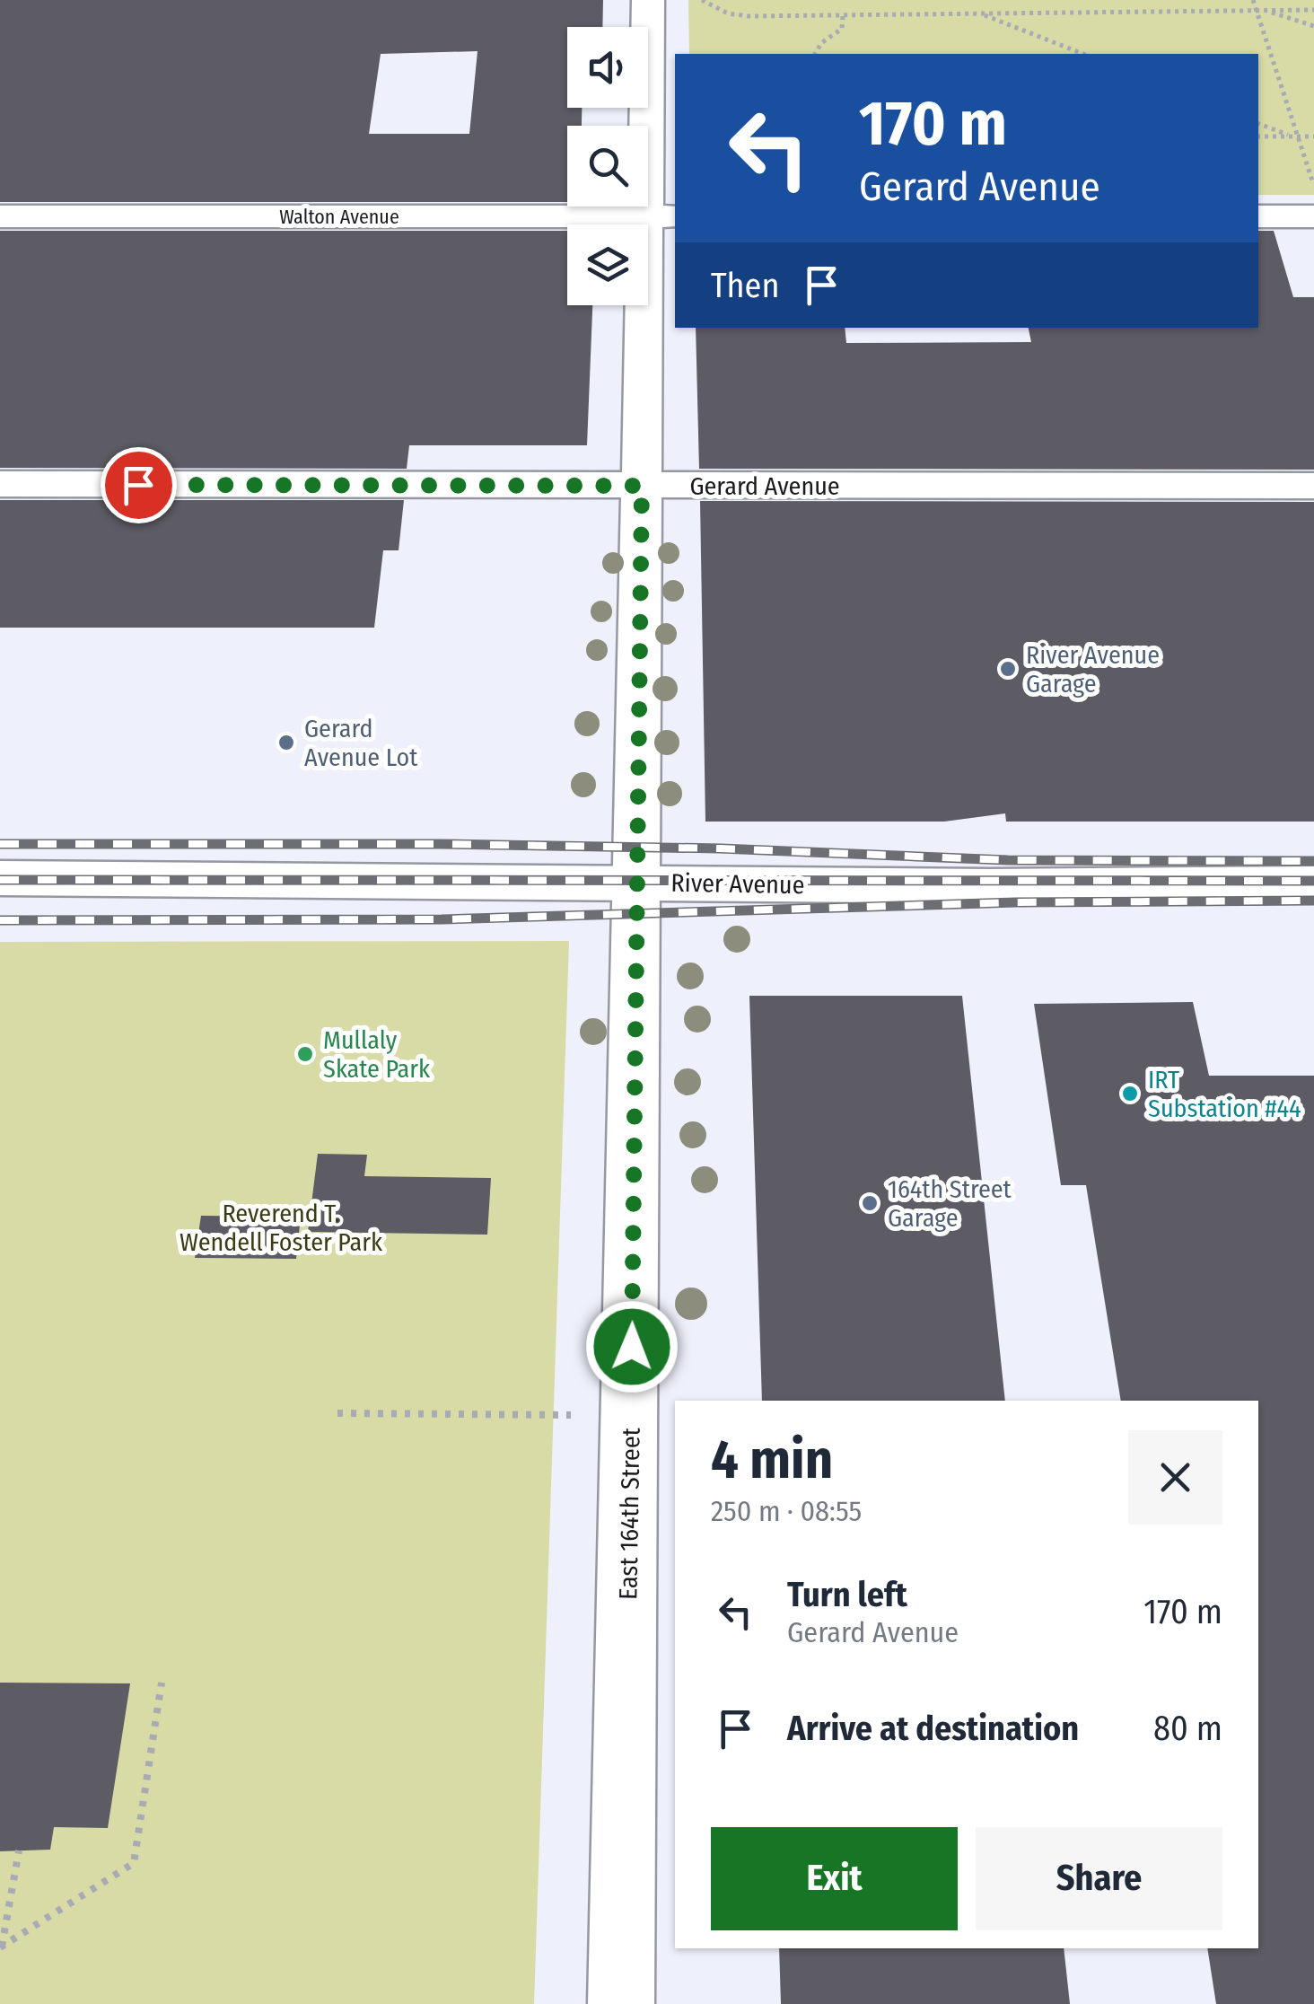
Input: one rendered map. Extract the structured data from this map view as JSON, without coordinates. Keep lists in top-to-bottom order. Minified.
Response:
{"streets":{"street":["Walton Avenue","Gerard Avenue","River Avenue","East 164th Street"]},"crossings":[["Walton Avenue","East 164th Street"],["Gerard Avenue","East 164th Street"],["River Avenue","East 164th Street"]],"parks":["Reverend T. Wendell Foster Park"],"places":["River Avenue Garage","Gerard Avenue Lot","Mullaly Skate Park","IRT Substation #44","164th Street Garage"],"page":{"turn":["170 m","Gerard Avenue"],"then":"Then","heading":["4 min","250 m · 08:55"],"list":[{"name":"Turn left","note":"Gerard Avenue","value":"170 m"},{"name":"Arrive at destination","value":"80 m"}],"buttons":["Exit","Share"]}}
